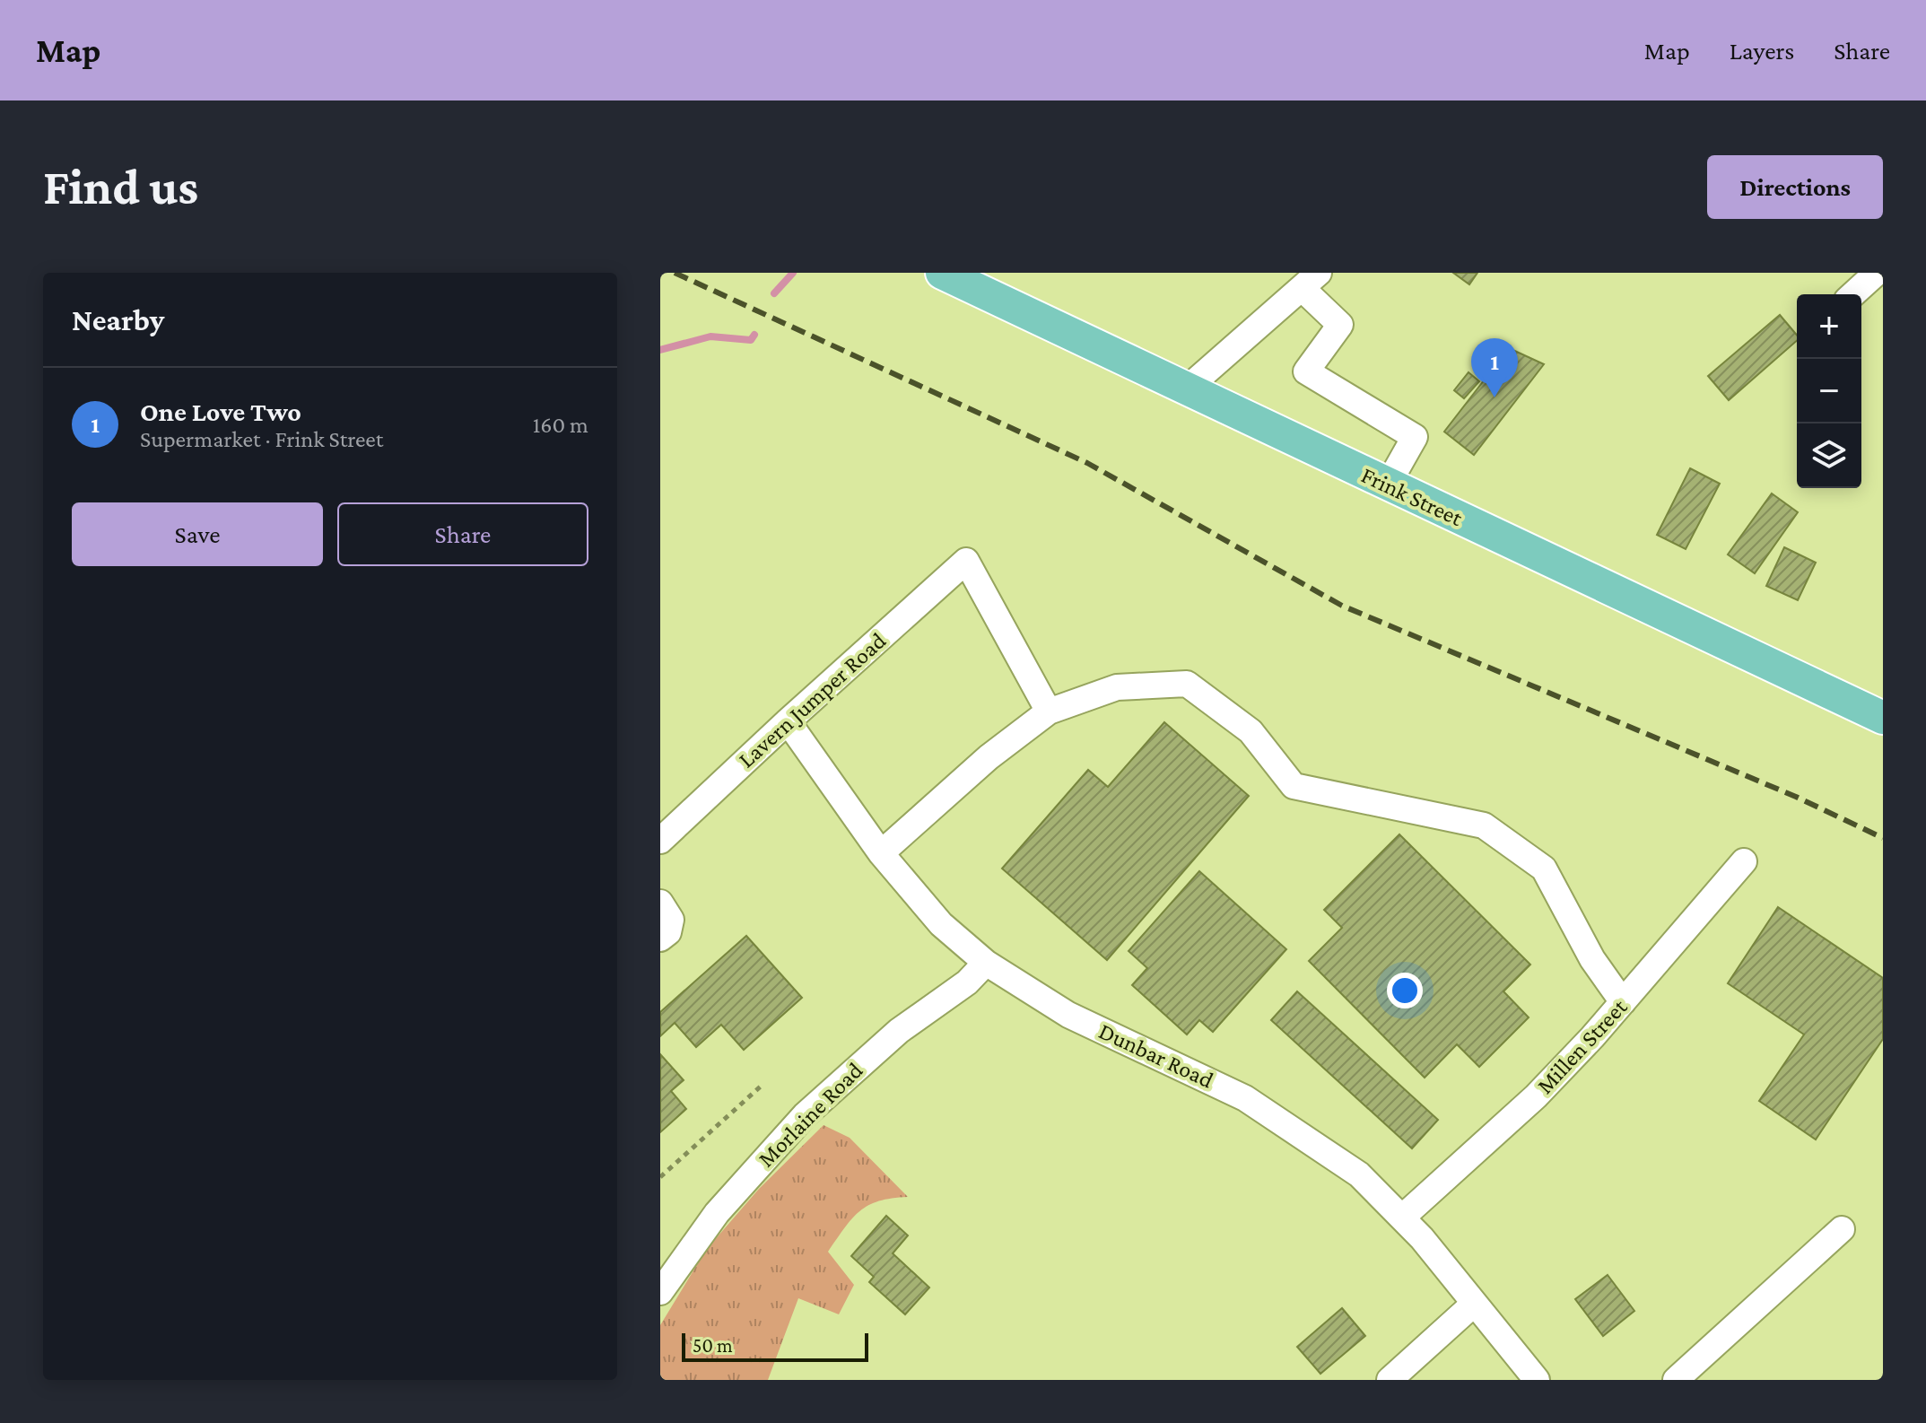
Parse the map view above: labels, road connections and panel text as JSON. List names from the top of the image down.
{
  "streets": {
    "main road": ["Frink Street"],
    "street": [
      "Lavern Jumper Road",
      "Millen Street",
      "Dunbar Road",
      "Morlaine Road"
    ]
  },
  "crossings": [
    ["Lavern Jumper Road", "Dunbar Road"],
    ["Millen Street", "Dunbar Road"],
    ["Dunbar Road", "Morlaine Road"]
  ],
  "scale_bar": "50 m",
  "page": {
    "header": "Map",
    "nav": ["Map", "Layers", "Share"],
    "buttons": [
      "Directions",
      ["Save", "Share"]
    ],
    "title": "Find us",
    "heading": "Nearby",
    "map_buttons": ["+", "−"],
    "pins": "1",
    "list": [
      {
        "mark": "1",
        "name": "One Love Two",
        "note": "Supermarket · Frink Street",
        "value": "160 m"
      }
    ],
    "scale": "50 m"
  }
}
